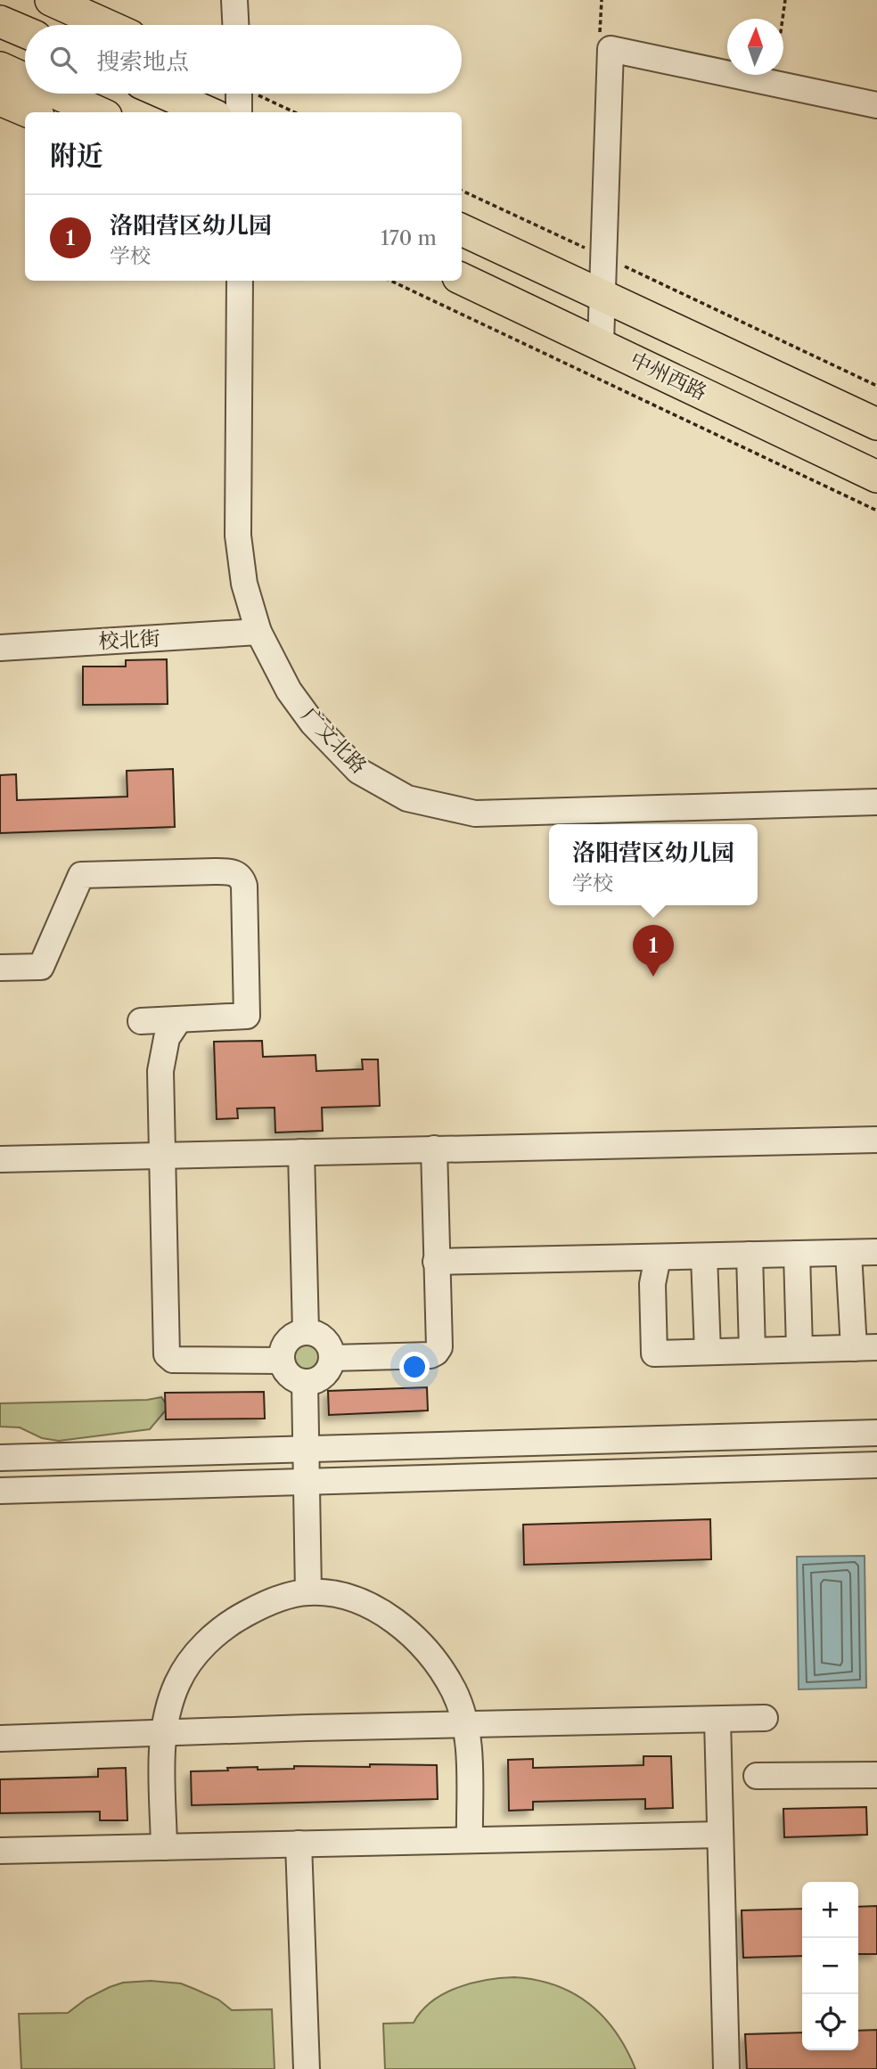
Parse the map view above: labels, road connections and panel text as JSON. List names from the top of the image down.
{
  "streets": {
    "main road": ["中州西路"],
    "street": ["校北街", "广文北路"]
  },
  "crossings": [
    ["校北街", "广文北路"]
  ],
  "north": "top",
  "page": {
    "search": "搜索地点",
    "heading": "附近",
    "list": [
      {
        "mark": "1",
        "name": "洛阳营区幼儿园",
        "note": "学校",
        "value": "170 m"
      }
    ],
    "popup": ["洛阳营区幼儿园", "学校"],
    "pins": "1",
    "map_buttons": ["+", "−"]
  }
}
